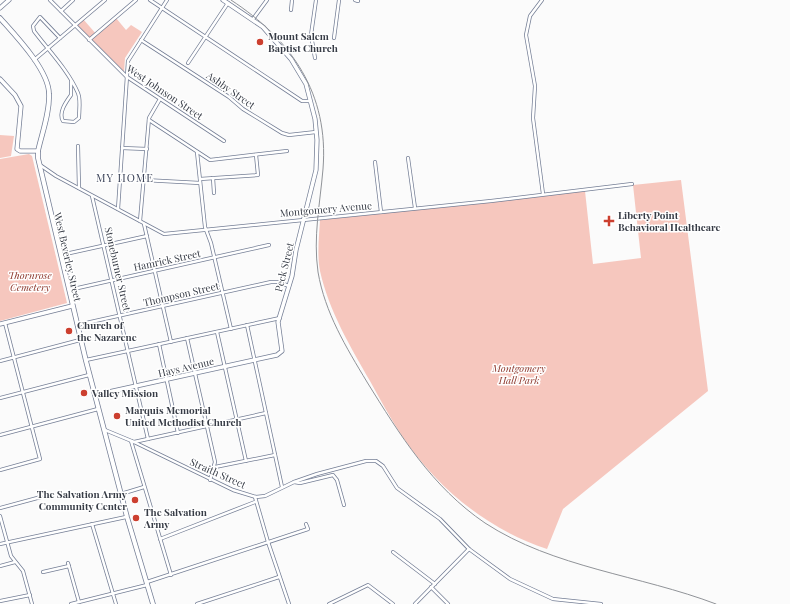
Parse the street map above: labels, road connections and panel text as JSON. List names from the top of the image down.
{
  "streets": {
    "main road": ["West Beverley Street"],
    "street": [
      "Ashby Street",
      "West Johnson Street",
      "Montgomery Avenue",
      "Hamrick Street",
      "Peck Street",
      "Stoneburner Street",
      "Thompson Street",
      "Hays Avenue",
      "Straith Street"
    ]
  },
  "crossings": [
    ["Ashby Street", "Peck Street"],
    ["Montgomery Avenue", "West Beverley Street"],
    ["Montgomery Avenue", "Peck Street"],
    ["Montgomery Avenue", "Stoneburner Street"],
    ["West Beverley Street", "Hamrick Street"],
    ["West Beverley Street", "Thompson Street"],
    ["West Beverley Street", "Hays Avenue"],
    ["West Beverley Street", "Straith Street"],
    ["Hamrick Street", "Stoneburner Street"],
    ["Peck Street", "Thompson Street"],
    ["Peck Street", "Hays Avenue"],
    ["Stoneburner Street", "Thompson Street"],
    ["Stoneburner Street", "Hays Avenue"]
  ],
  "districts": ["MY HOME"],
  "parks": ["Thornrose Cemetery", "Montgomery Hall Park"],
  "places": {
    "other": [
      "Mount Salem Baptist Church",
      "Church of the Nazarene",
      "Valley Mission",
      "Marquis Memorial United Methodist Church",
      "The Salvation Army Community Center",
      "The Salvation Army"
    ],
    "health": ["Liberty Point Behavioral Healthcare"]
  }
}
